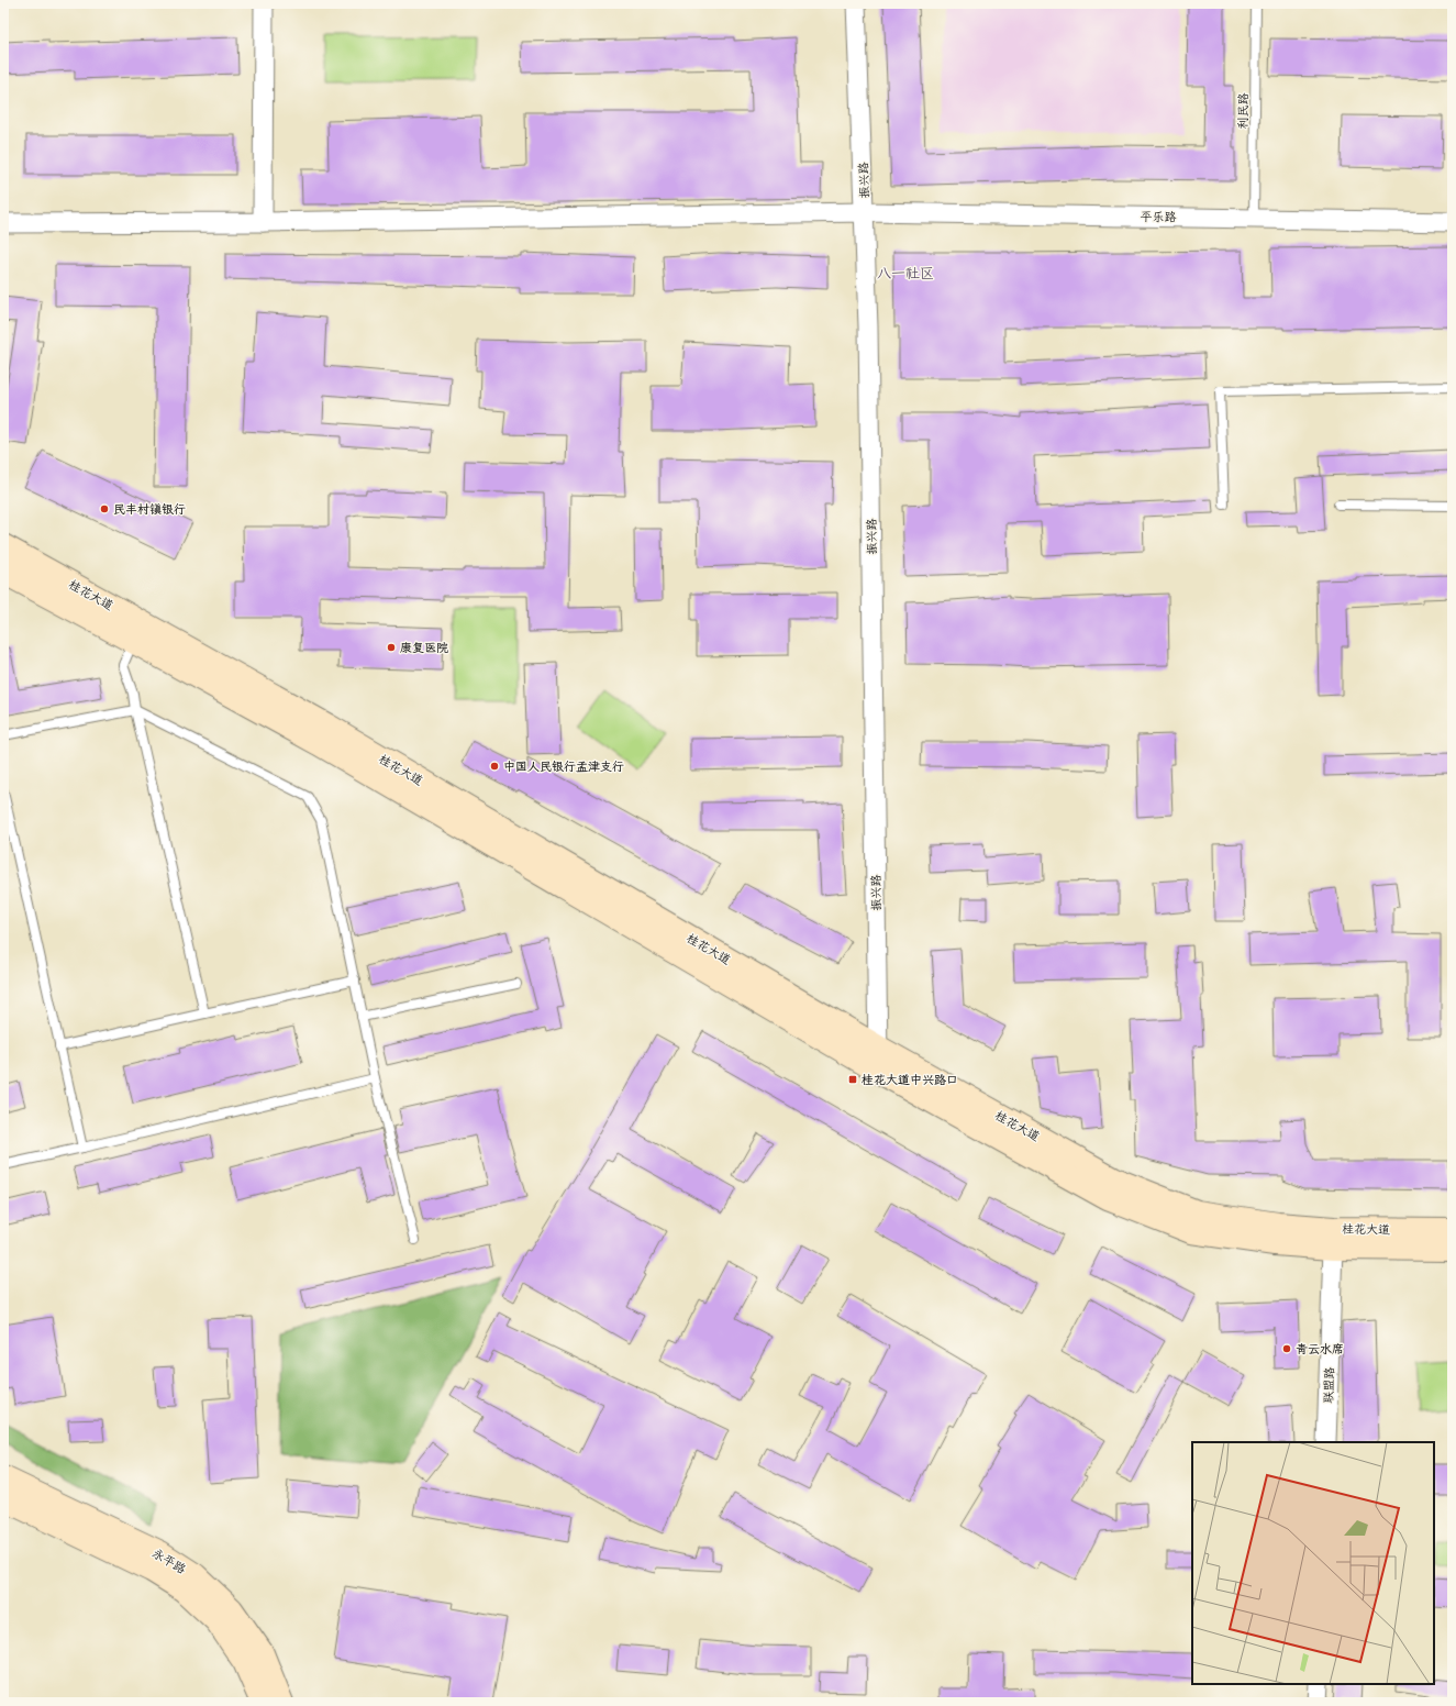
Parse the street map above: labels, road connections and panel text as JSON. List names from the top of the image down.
{
  "streets": {
    "main road": ["桂花大道", "永平路"],
    "street": ["振兴路", "平乐路", "联盟路"],
    "lane": ["利民路"]
  },
  "crossings": [
    ["利民路", "平乐路"],
    ["振兴路", "平乐路"],
    ["振兴路", "桂花大道"],
    ["桂花大道", "联盟路"]
  ],
  "districts": ["八一社区"],
  "places": {
    "other": [
      "民丰村镇银行",
      "康复医院",
      "中国人民银行孟津支行",
      "青云水席"
    ],
    "transit": ["桂花大道中兴路口"]
  }
}
